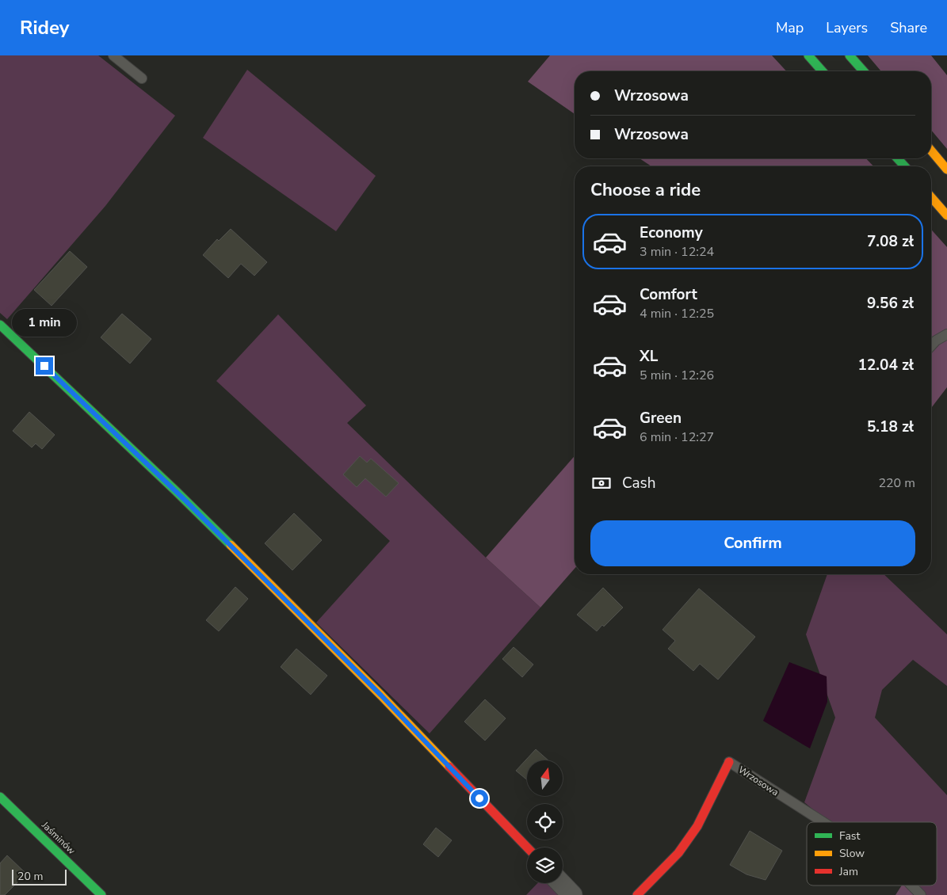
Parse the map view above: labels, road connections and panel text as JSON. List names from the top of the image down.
{
  "streets": {
    "street": ["Wrzosowa", "Jaśminów"]
  },
  "legend": ["Fast", "Slow", "Jam"],
  "scale_bar": "20 m",
  "north": "top",
  "page": {
    "header": "Ridey",
    "nav": ["Map", "Layers", "Share"],
    "banner": ["Wrzosowa", "Wrzosowa"],
    "heading": "Choose a ride",
    "list": [
      {
        "name": "Economy",
        "note": "3 min · 12:24",
        "value": "7.08 zł"
      },
      {
        "name": "Comfort",
        "note": "4 min · 12:25",
        "value": "9.56 zł"
      },
      {
        "name": "XL",
        "note": "5 min · 12:26",
        "value": "12.04 zł"
      },
      {
        "name": "Green",
        "note": "6 min · 12:27",
        "value": "5.18 zł"
      }
    ],
    "bubble": "1 min",
    "pay": ["Cash", "220 m"],
    "buttons": "Confirm",
    "scale": "20 m"
  }
}
